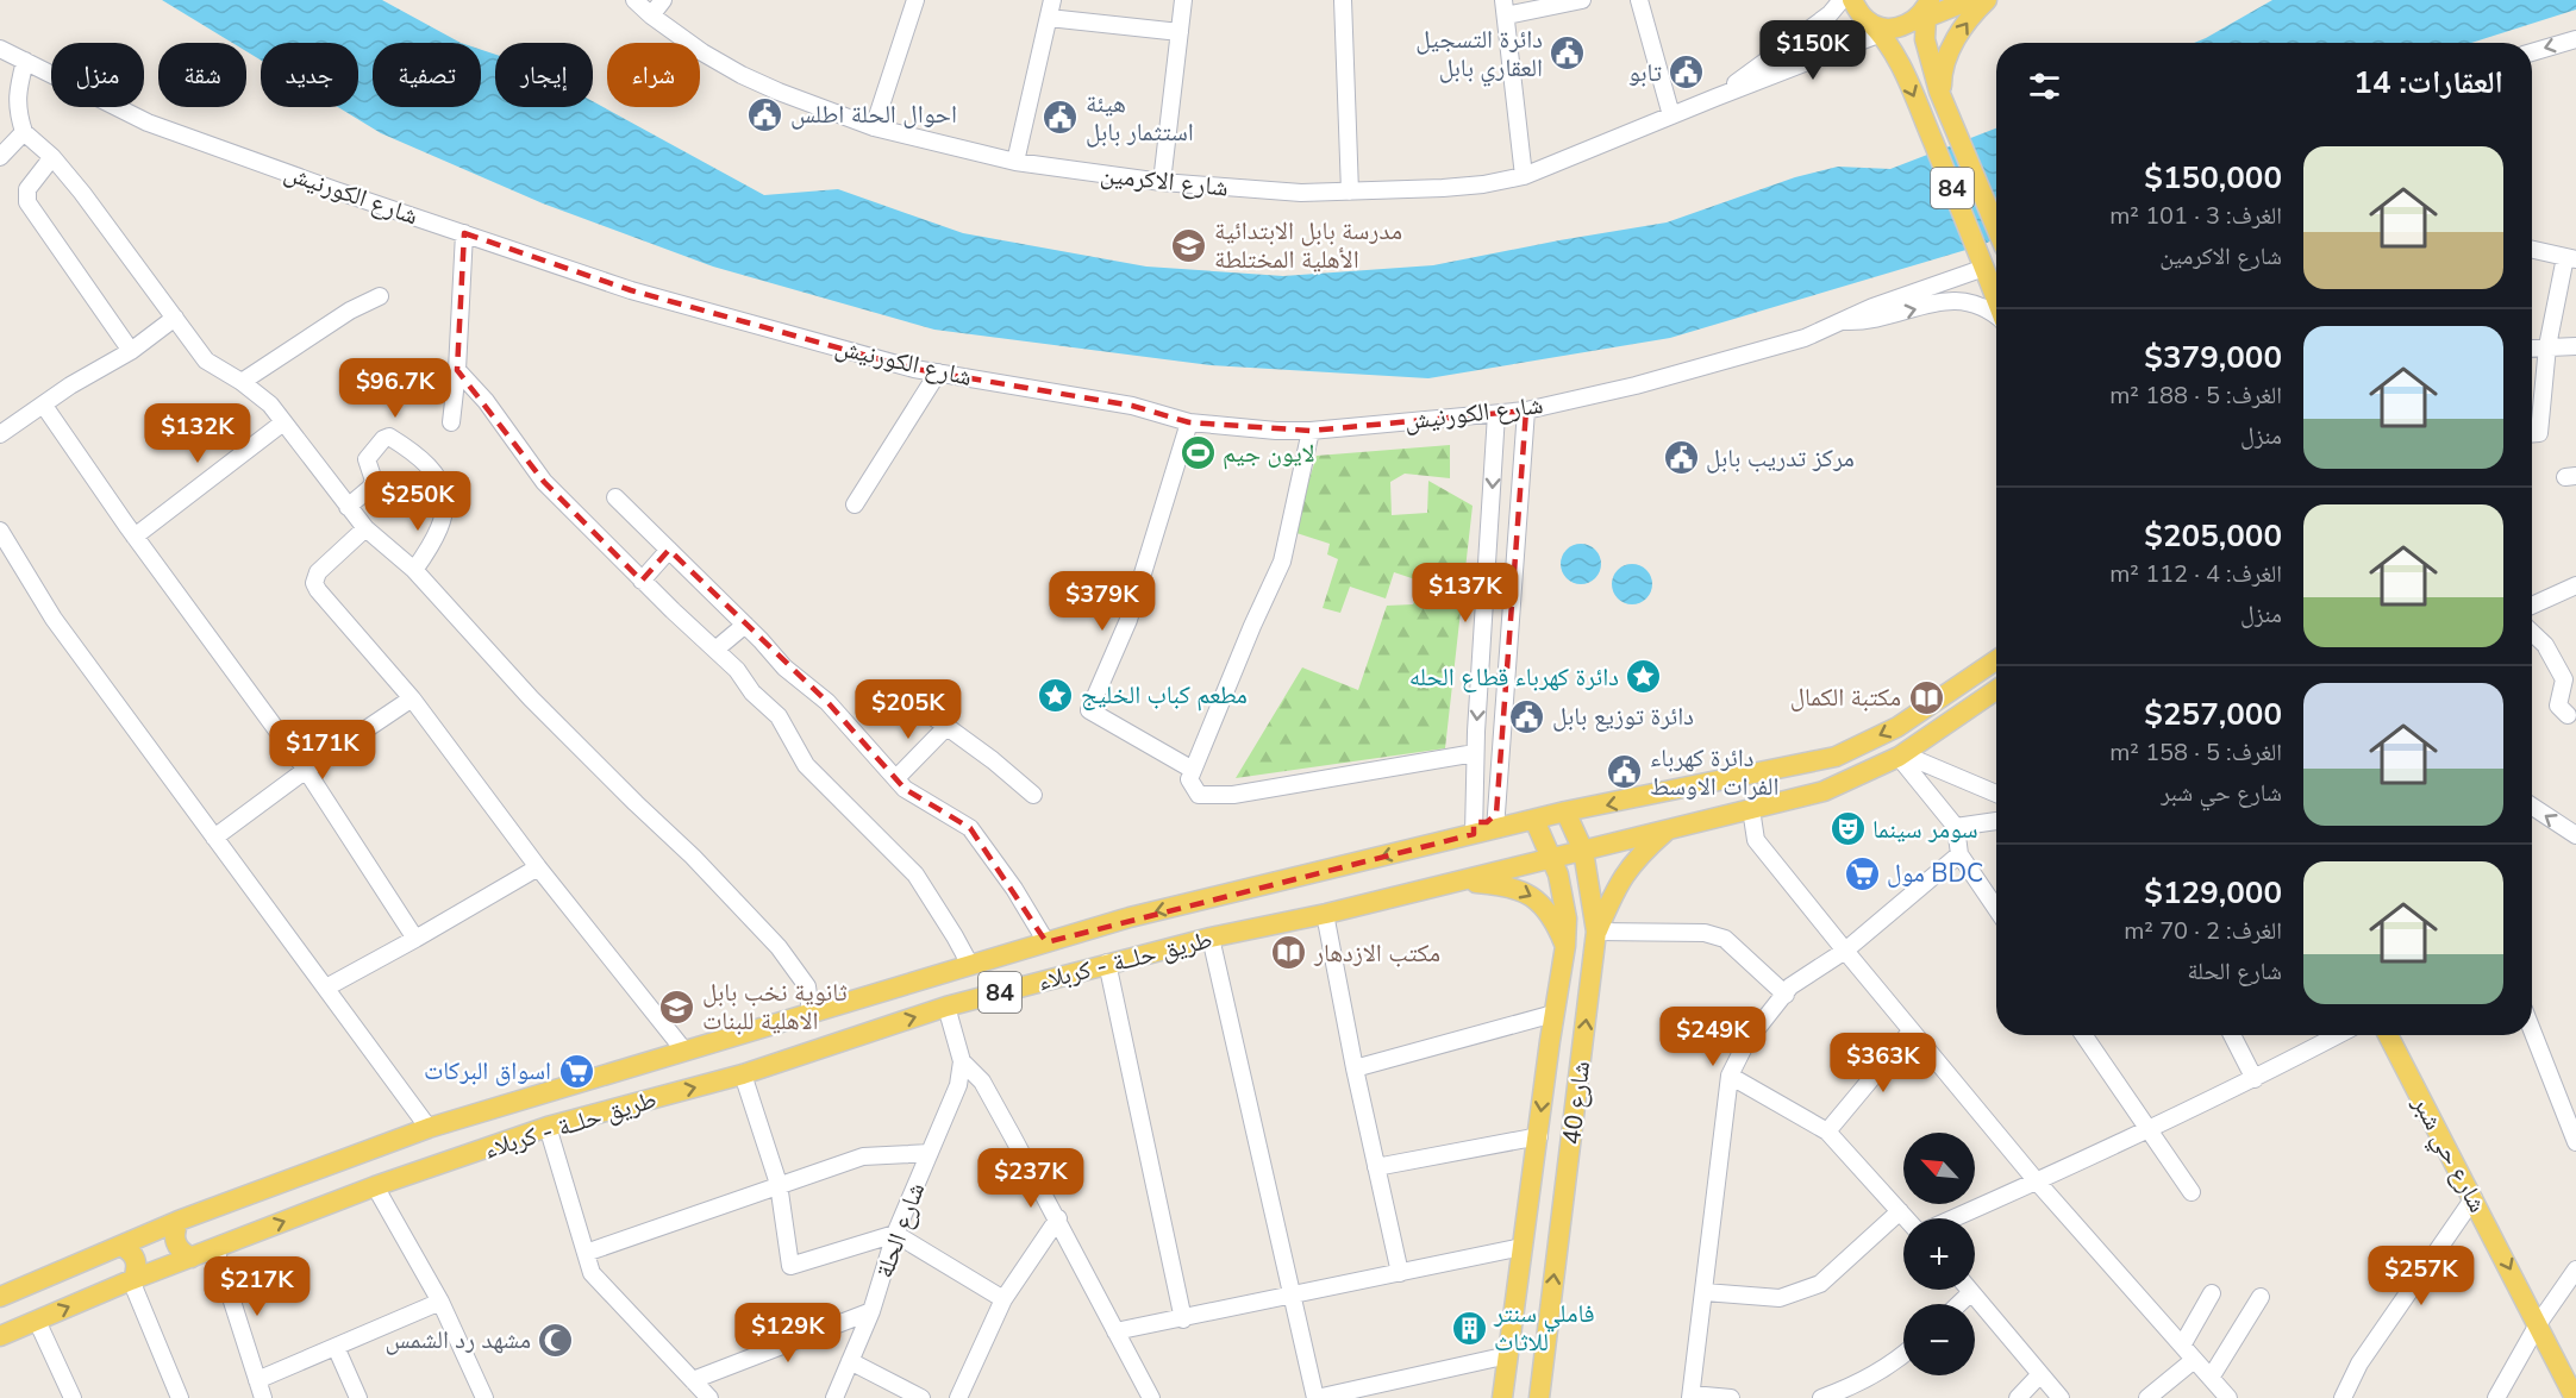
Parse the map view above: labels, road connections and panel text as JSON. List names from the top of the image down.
{
  "streets": {
    "main road": [
      "84",
      "طريق حلــة - كربلاء",
      "شارع 40",
      "شارع حي شبر"
    ],
    "street": ["شارع الاكرمين", "شارع الكورنيش", "شارع الحلة"]
  },
  "crossings": [
    ["شارع الاكرمين", "84"],
    ["84", "شارع الكورنيش"],
    ["طريق حلــة - كربلاء", "شارع 40"]
  ],
  "places": {
    "public building": [
      "دائرة التسجيل العقاري بابل",
      "تابو",
      "احوال الحلة اطلس",
      "هيئة استثمار بابل",
      "مركز تدريب بابل",
      "دائرة توزيع بابل",
      "دائرة كهرباء الفرات الاوسط"
    ],
    "school or university": ["مدرسة بابل الابتدائية الأهلية المختلطة", "ثانوية نخب بابل الاهلية للبنات"],
    "sports": ["لايون جيم"],
    "place": ["دائرة كهرباء قطاع الحله", "مطعم كباب الخليج"],
    "library": ["مكتبة الكمال", "مكتب الازدهار"],
    "theatre": ["سومر سينما"],
    "supermarket": ["مول BDC", "اسواق البركات"],
    "building": ["فاملي سنتر للاثاث"],
    "mosque": ["مشهد رد الشمس"]
  },
  "north": "top left",
  "page": {
    "price": [
      "$150K",
      "$96.7K",
      "$132K",
      "$250K",
      "$137K",
      "$379K",
      "$205K",
      "$171K",
      "$249K",
      "$363K",
      "$237K",
      "$257K",
      "$217K",
      "$129K"
    ],
    "chip": [
      "شراء",
      "إيجار",
      "تصفية",
      "جديد",
      "شقة",
      "منزل"
    ],
    "heading": "العقارات: 14",
    "list": [
      {
        "name": "$150,000",
        "note": "الغرف: 3 · 101 m² · شارع الاكرمين"
      },
      {
        "name": "$379,000",
        "note": "الغرف: 5 · 188 m² · منزل"
      },
      {
        "name": "$205,000",
        "note": "الغرف: 4 · 112 m² · منزل"
      },
      {
        "name": "$257,000",
        "note": "الغرف: 5 · 158 m² · شارع حي شبر"
      },
      {
        "name": "$129,000",
        "note": "الغرف: 2 · 70 m² · شارع الحلة"
      }
    ],
    "map_buttons": ["+", "−"]
  }
}
